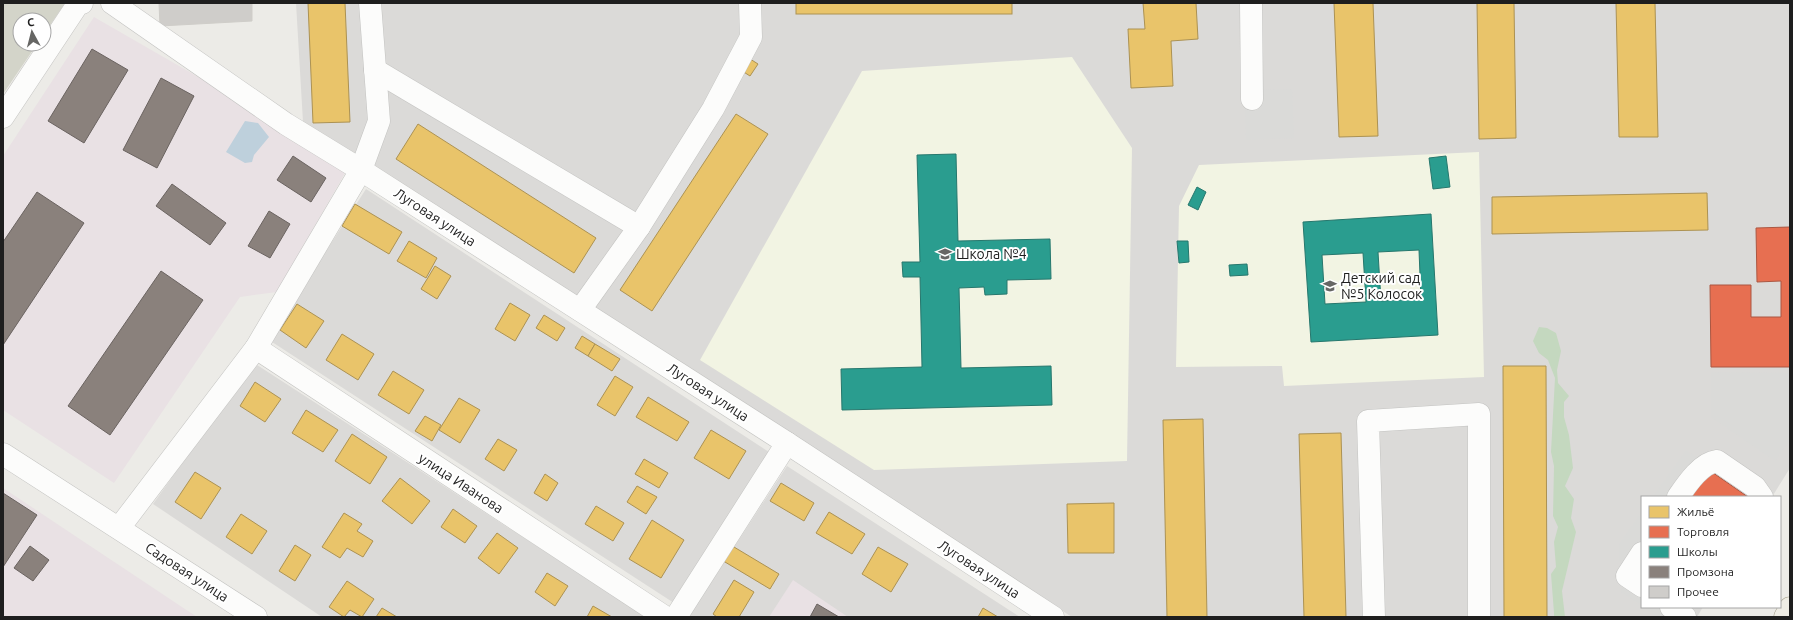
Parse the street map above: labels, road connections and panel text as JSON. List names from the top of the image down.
{
  "streets": {
    "street": ["Луговая улица", "улица Иванова", "Садовая улица"]
  },
  "places": {
    "school or university": ["Школа №4", "Детский сад №5 Колосок"]
  },
  "legend": [
    "Жильё",
    "Торговля",
    "Школы",
    "Промзона",
    "Прочее"
  ],
  "north": "top"
}
